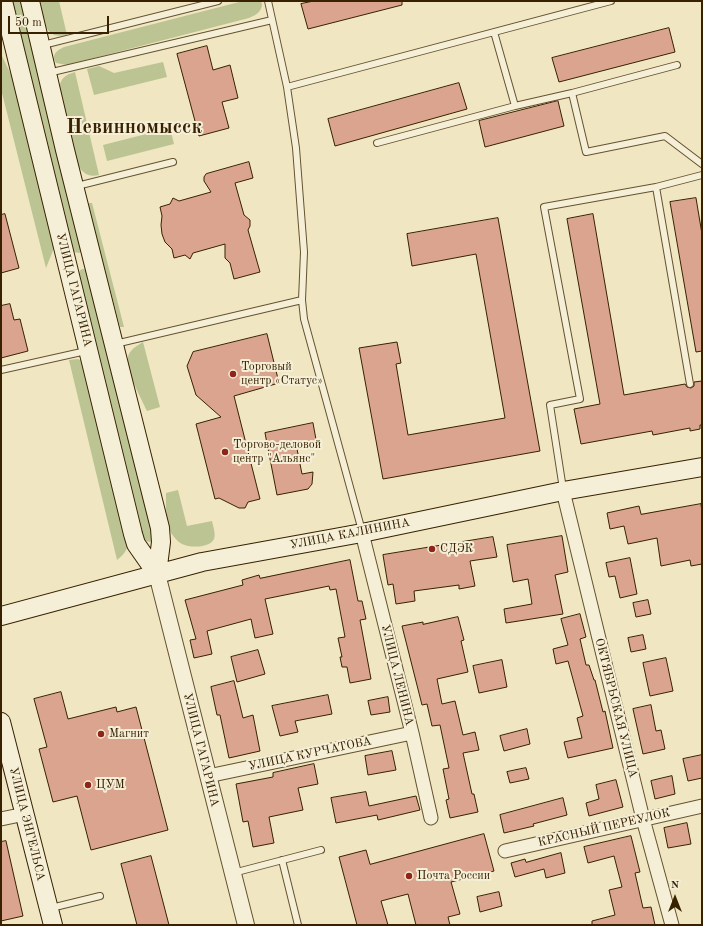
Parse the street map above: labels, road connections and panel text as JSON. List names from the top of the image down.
{
  "streets": {
    "main road": ["УЛИЦА ГАГАРИНА", "УЛИЦА КАЛИНИНА", "УЛИЦА ЭНГЕЛЬСА"],
    "street": [
      "УЛИЦА ЛЕНИНА",
      "ОКТЯБРЬСКАЯ УЛИЦА",
      "УЛИЦА КУРЧАТОВА",
      "КРАСНЫЙ ПЕРЕУЛОК"
    ]
  },
  "crossings": [
    ["УЛИЦА ГАГАРИНА", "УЛИЦА КАЛИНИНА"],
    ["УЛИЦА ГАГАРИНА", "УЛИЦА КУРЧАТОВА"],
    ["УЛИЦА КАЛИНИНА", "УЛИЦА ЛЕНИНА"],
    ["УЛИЦА КАЛИНИНА", "ОКТЯБРЬСКАЯ УЛИЦА"],
    ["УЛИЦА ЛЕНИНА", "УЛИЦА КУРЧАТОВА"],
    ["ОКТЯБРЬСКАЯ УЛИЦА", "КРАСНЫЙ ПЕРЕУЛОК"]
  ],
  "districts": ["Невинномысск"],
  "places": [
    "Торговый центр «Статус»",
    "Торгово-деловой центр \"Альянс\"",
    "СДЭК",
    "Магнит",
    "ЦУМ",
    "Почта России"
  ],
  "scale_bar": "50 m",
  "north": "top"
}
